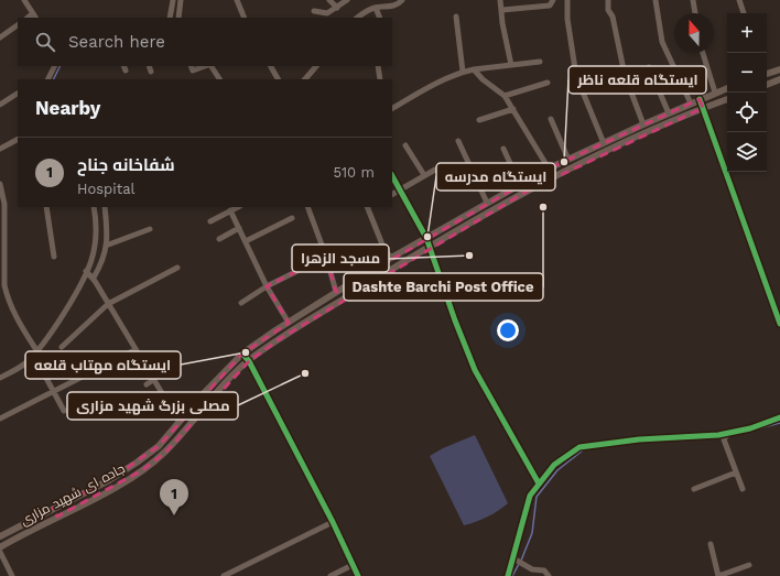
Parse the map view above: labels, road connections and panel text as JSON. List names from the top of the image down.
{
  "streets": {
    "main road": ["جاده ای شهید مزاری"]
  },
  "places": [
    "ایستگاه قلعه ناظر",
    "Dashte Barchi Post Office",
    "ایستگاه مدرسه",
    "مسجد الزهرا",
    "ایستگاه مهتاب قلعه",
    "مصلی بزرگ شهید مزاری"
  ],
  "north": "top",
  "page": {
    "map_buttons": ["+", "−"],
    "search": "Search here",
    "heading": "Nearby",
    "list": [
      {
        "mark": "1",
        "name": "شفاخانه جناح",
        "note": "Hospital",
        "value": "510 m"
      }
    ],
    "pins": "1"
  }
}
